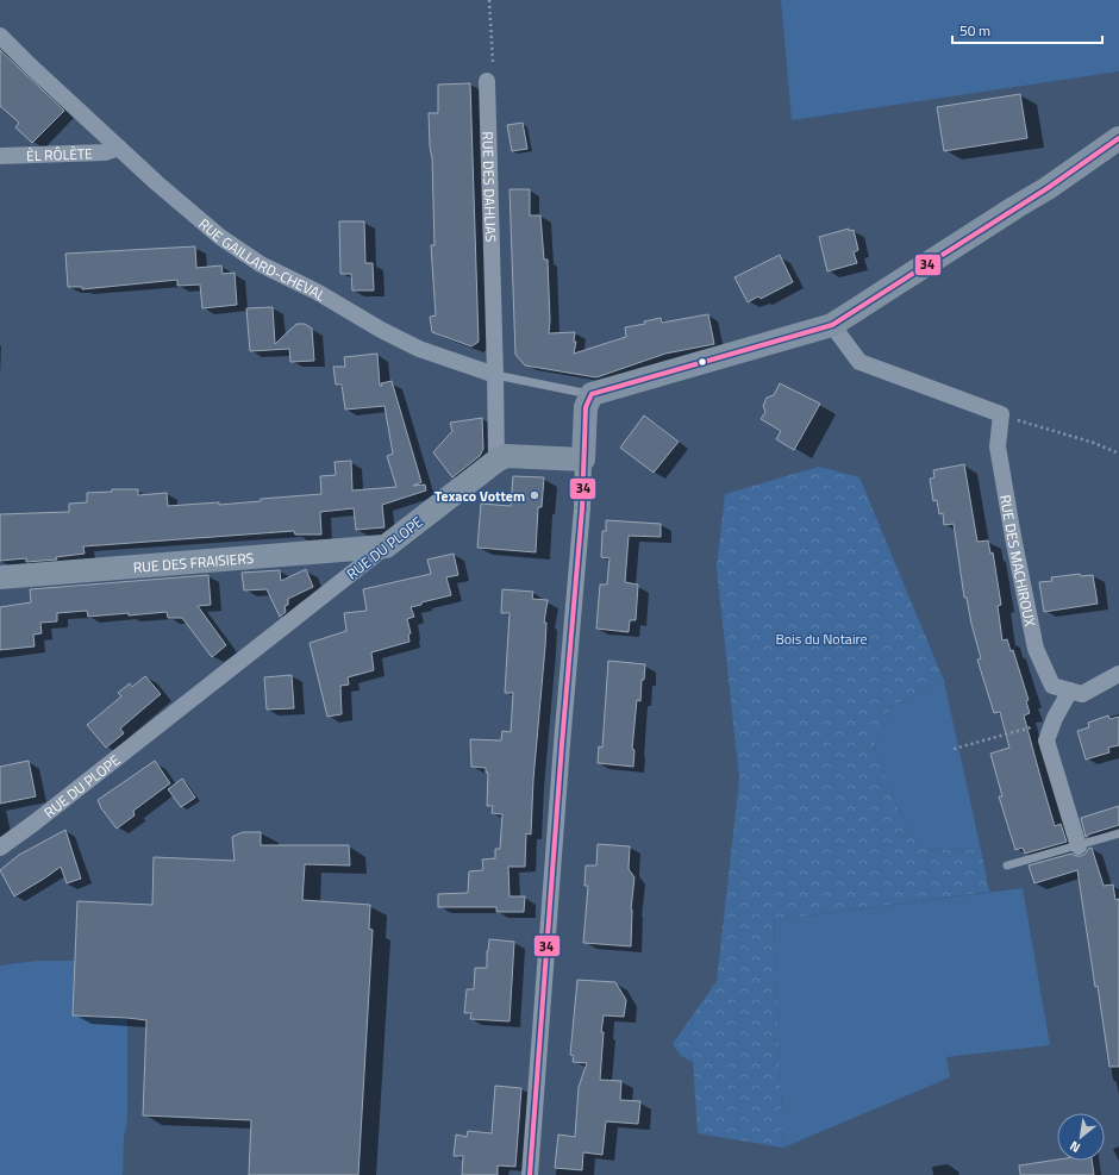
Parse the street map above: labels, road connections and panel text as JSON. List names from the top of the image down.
{
  "streets": {
    "street": [
      "ÈL RÔLÈTE",
      "RUE DES DAHLIAS",
      "RUE GAILLARD-CHEVAL",
      "RUE DU PLOPE",
      "RUE DES MACHIROUX",
      "RUE DES FRAISIERS"
    ]
  },
  "crossings": [
    ["ÈL RÔLÈTE", "RUE GAILLARD-CHEVAL"],
    ["RUE DES DAHLIAS", "RUE GAILLARD-CHEVAL"],
    ["RUE DU PLOPE", "RUE DES FRAISIERS"]
  ],
  "parks": ["Bois du Notaire"],
  "places": ["Texaco Vottem"],
  "lines": ["transit line 34"],
  "scale_bar": "50 m",
  "north": "bottom left"
}
